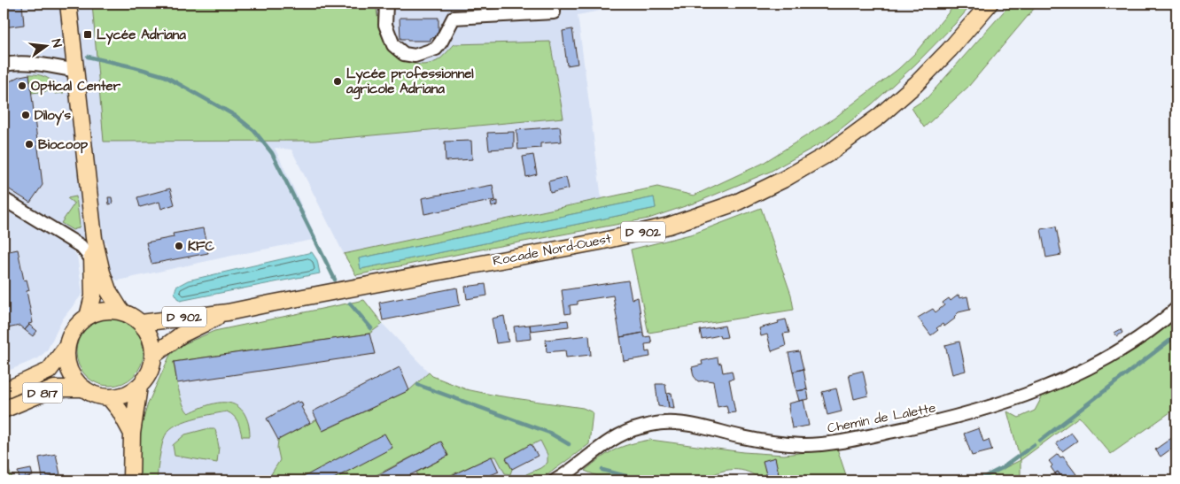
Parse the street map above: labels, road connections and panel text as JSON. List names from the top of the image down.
{
  "streets": {
    "main road": ["D 902", "Rocade Nord-Ouest", "D 817"],
    "street": ["Chemin de Lalette"]
  },
  "crossings": [
    ["Rocade Nord-Ouest", "D 817"]
  ],
  "places": {
    "transit": ["Lycée Adriana"],
    "other": [
      "Lycée professionnel agricole Adriana",
      "Optical Center",
      "Diloy's",
      "Biocoop",
      "KFC"
    ]
  },
  "north": "right"
}
